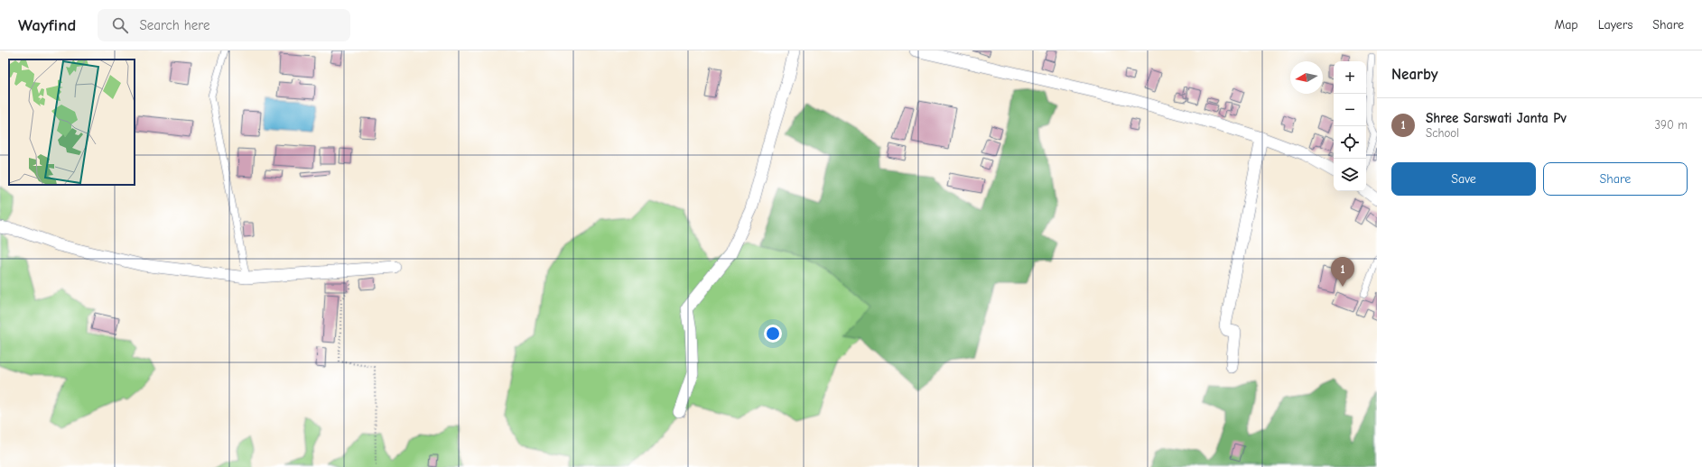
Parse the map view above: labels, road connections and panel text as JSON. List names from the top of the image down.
{
  "north": "left",
  "page": {
    "header": "Wayfind",
    "search": "Search here",
    "nav": ["Map", "Layers", "Share"],
    "heading": "Nearby",
    "map_buttons": ["+", "−"],
    "list": [
      {
        "mark": "1",
        "name": "Shree Sarswati Janta Pv",
        "note": "School",
        "value": "390 m"
      }
    ],
    "buttons": ["Save", "Share"],
    "pins": "1"
  }
}
